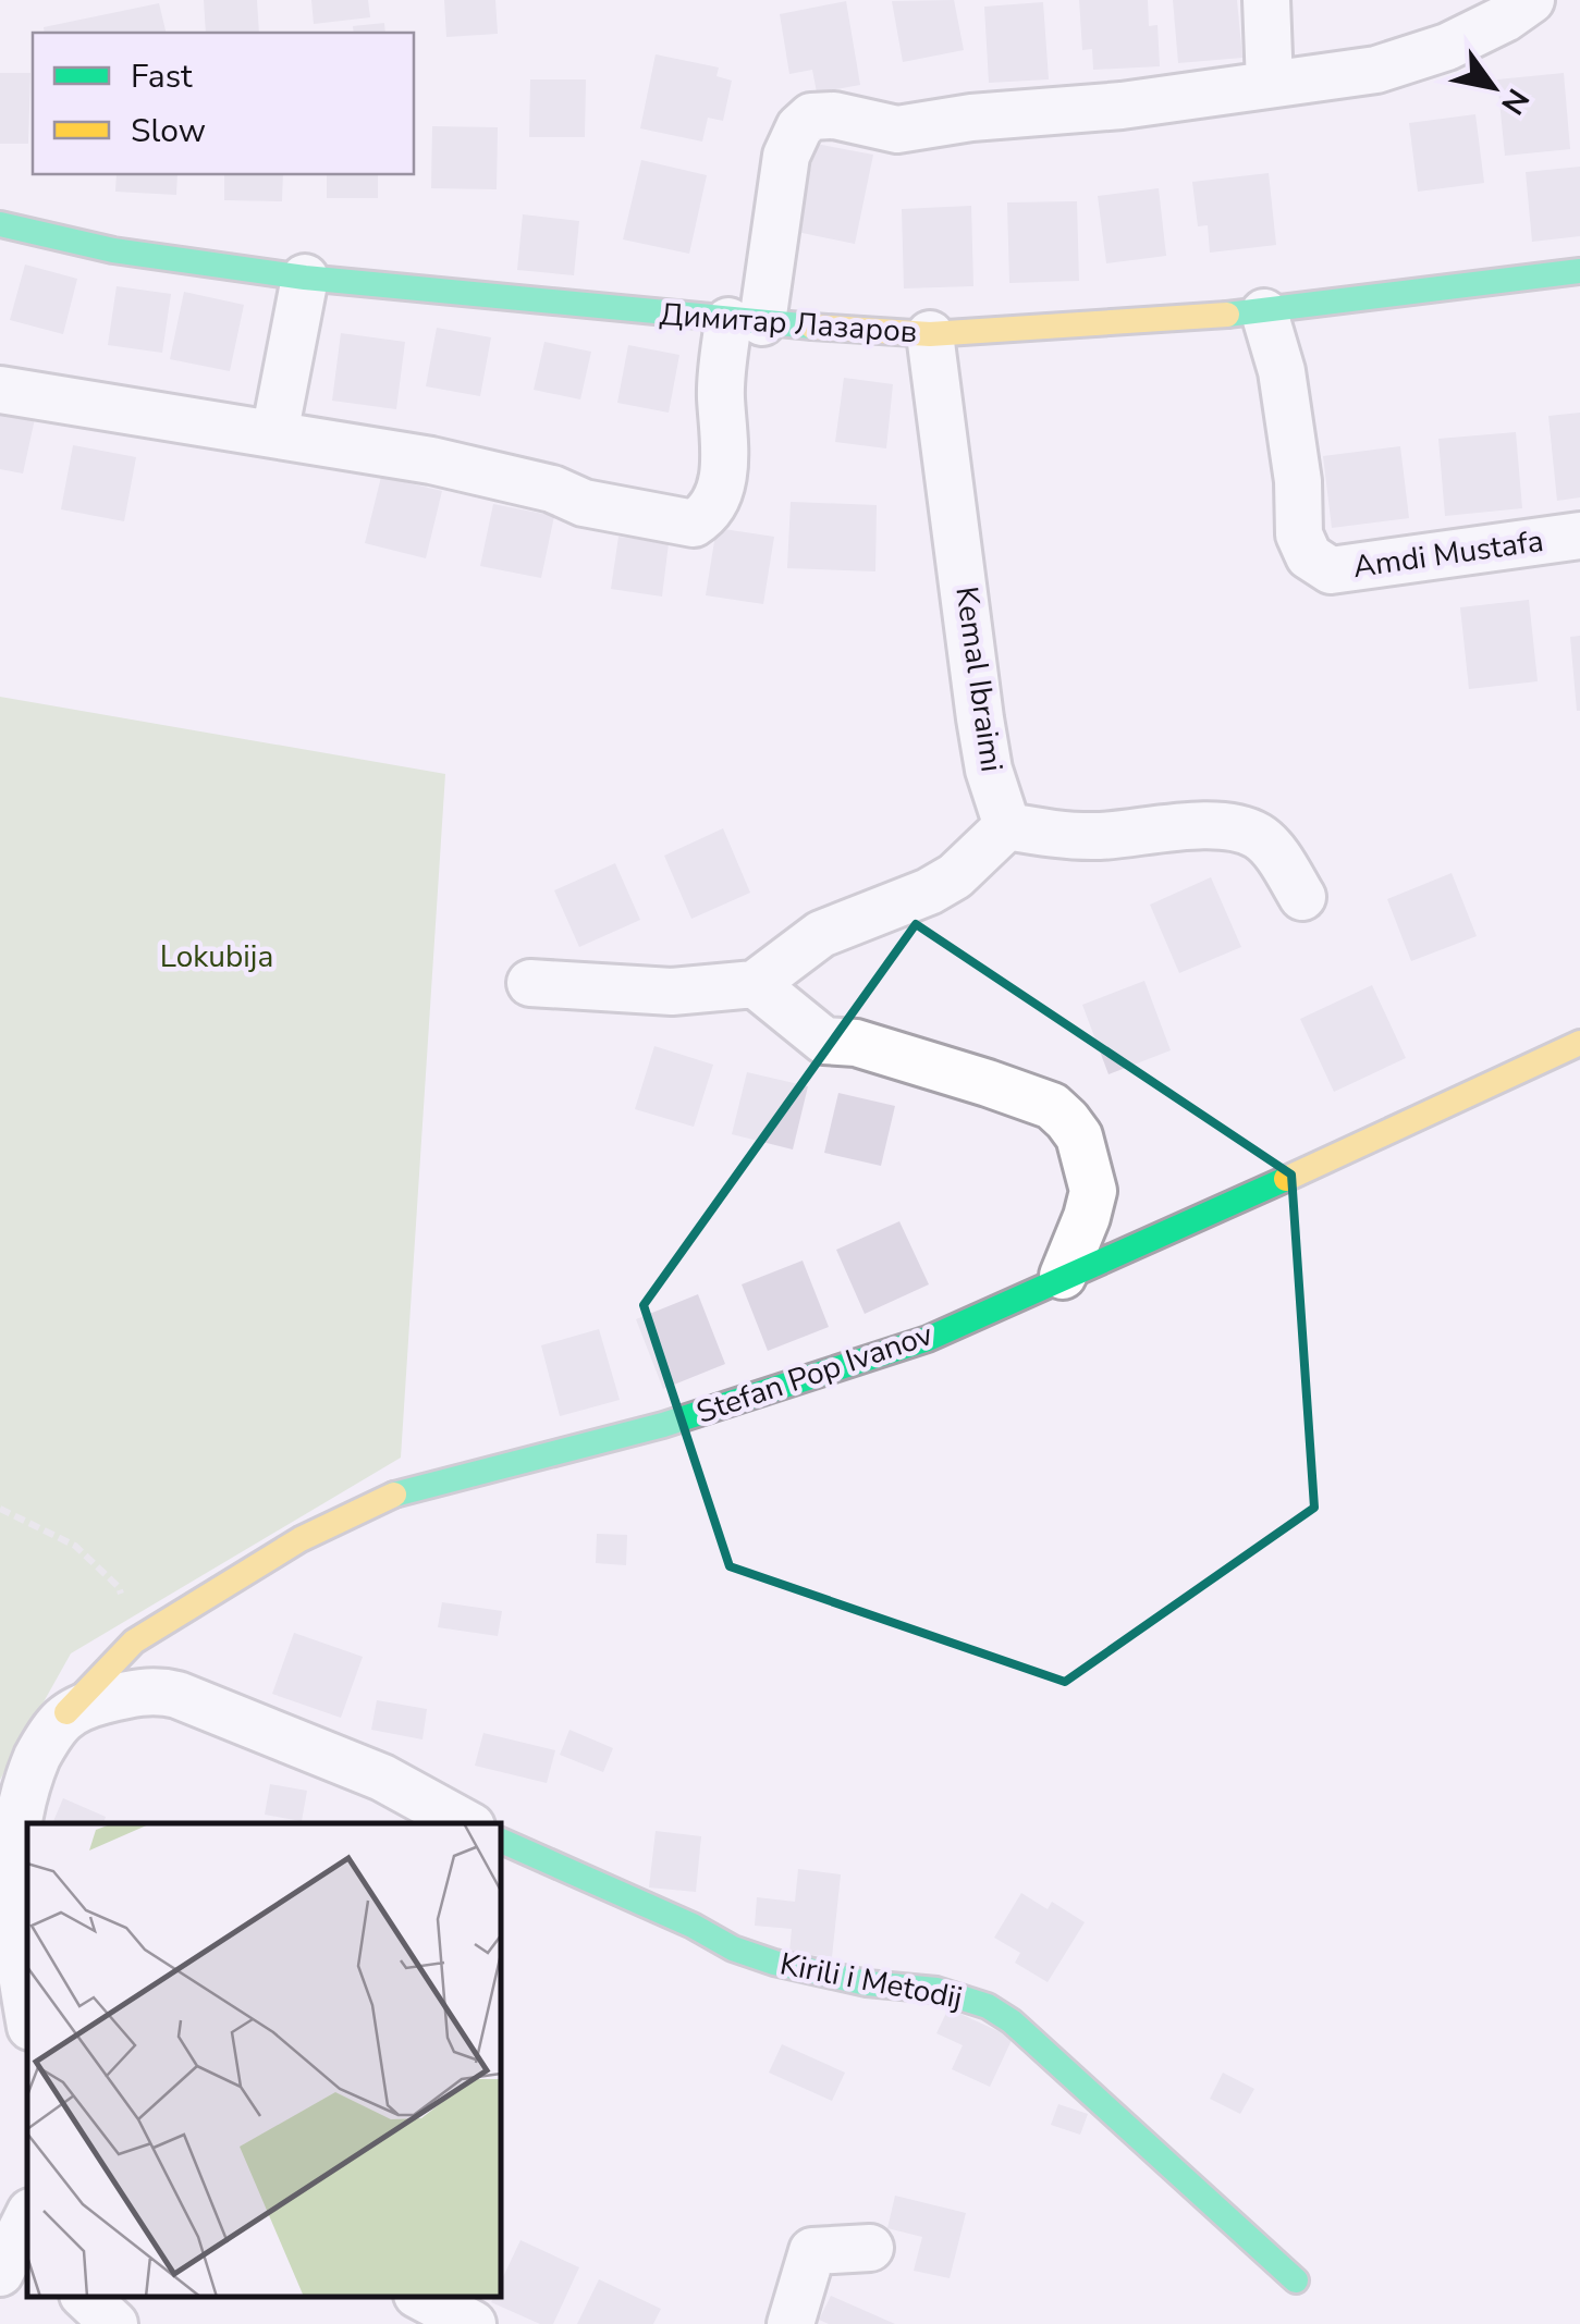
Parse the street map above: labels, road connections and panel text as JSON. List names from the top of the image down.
{
  "streets": {
    "street": [
      "Димитар Лазаров",
      "Amdi Mustafa",
      "Kemal Ibraimi",
      "Stefan Pop Ivanov",
      "Kirili i Metodij"
    ]
  },
  "crossings": [
    ["Димитар Лазаров", "Amdi Mustafa"],
    ["Димитар Лазаров", "Kemal Ibraimi"]
  ],
  "parks": ["Lokubija"],
  "legend": ["Fast", "Slow"],
  "north": "bottom right"
}
